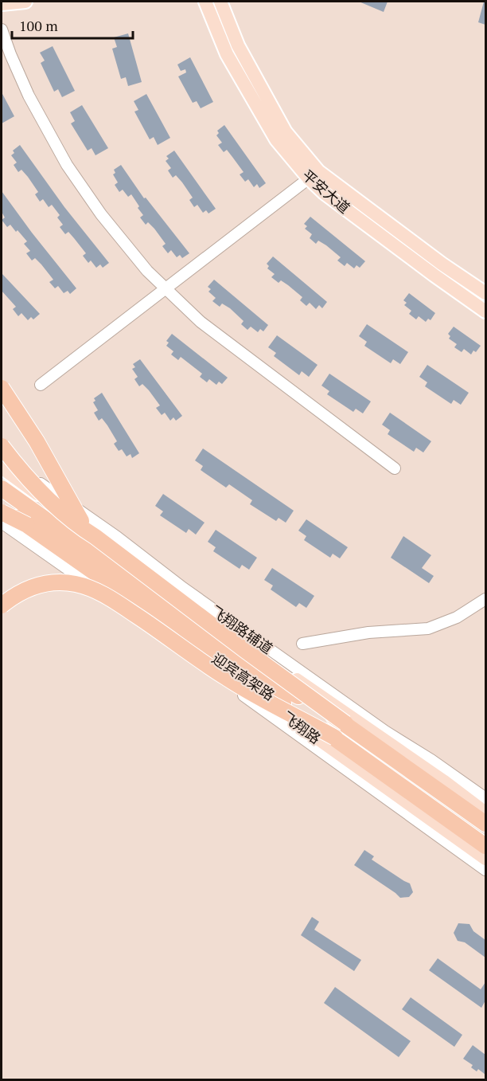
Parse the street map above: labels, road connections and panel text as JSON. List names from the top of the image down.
{
  "streets": {
    "highway": ["迎宾高架路"],
    "main road": ["平安大道", "飞翔路"],
    "street": ["飞翔路辅道"]
  },
  "scale_bar": "100 m"
}
